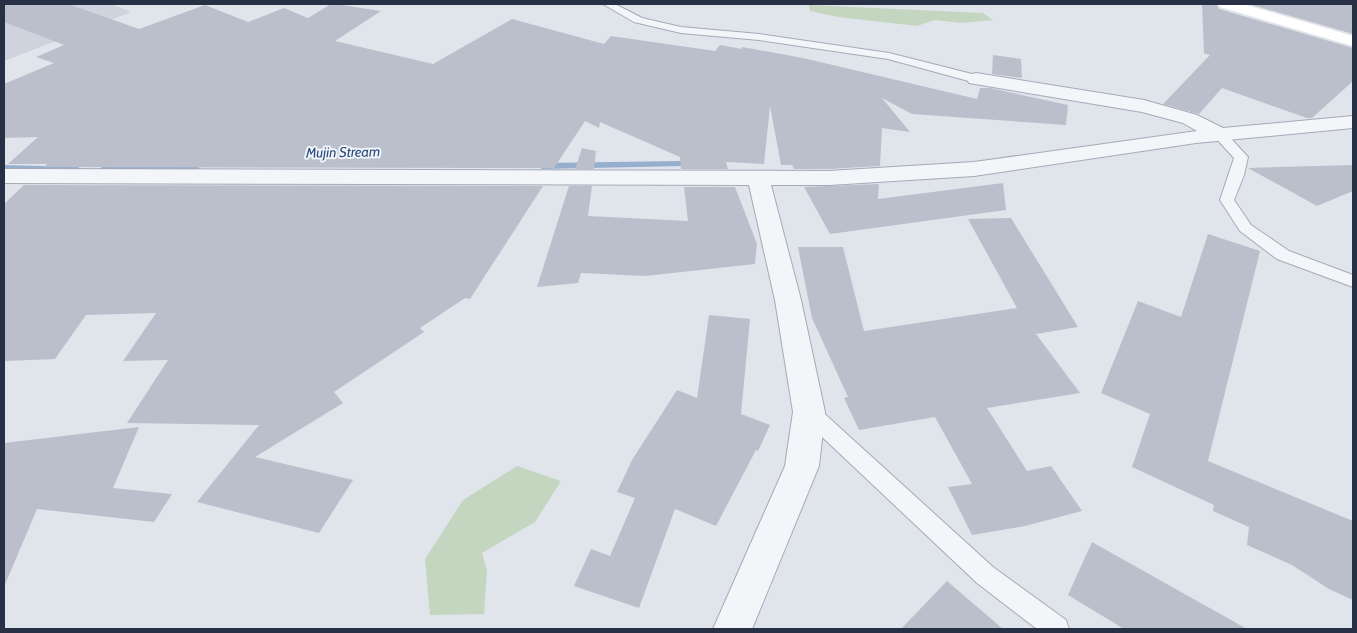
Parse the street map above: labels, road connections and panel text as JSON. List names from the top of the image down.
{
  "water": ["Mujin Stream"]
}
